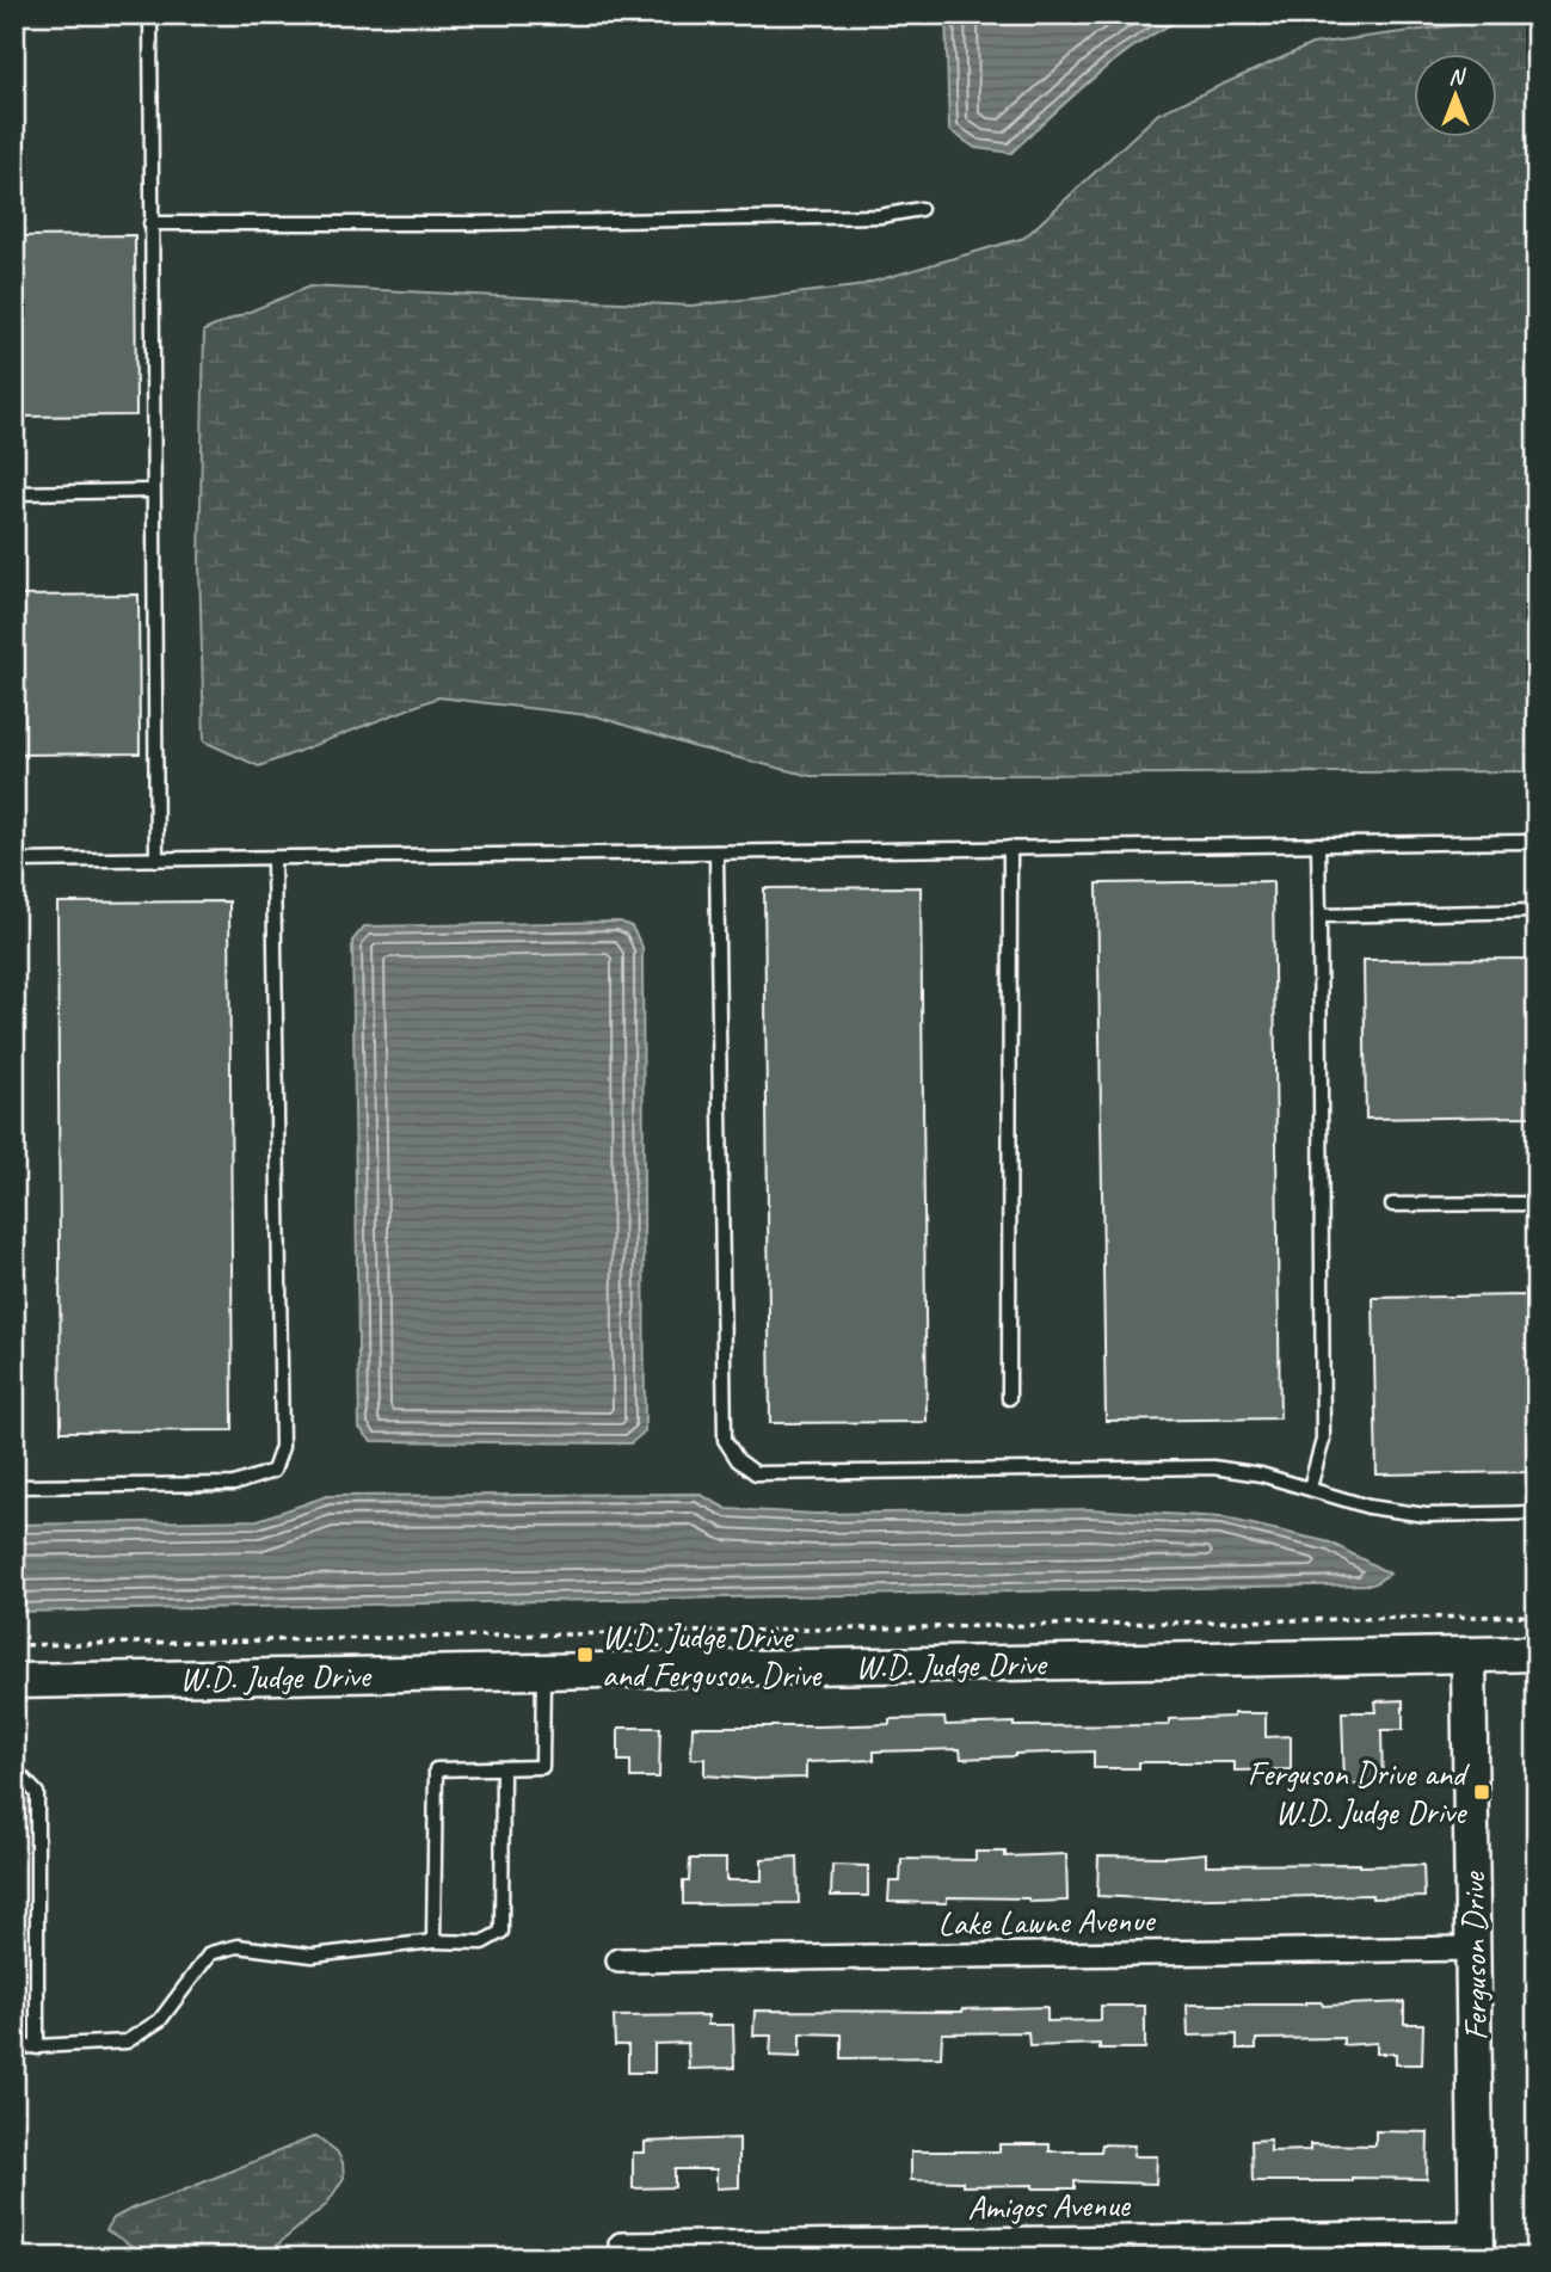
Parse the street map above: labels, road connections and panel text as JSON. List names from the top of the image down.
{
  "streets": {
    "street": [
      "W.D. Judge Drive",
      "Lake Lawne Avenue",
      "Ferguson Drive",
      "Amigos Avenue"
    ]
  },
  "crossings": [
    ["W.D. Judge Drive", "Ferguson Drive"],
    ["Lake Lawne Avenue", "Ferguson Drive"],
    ["Ferguson Drive", "Amigos Avenue"]
  ],
  "places": {
    "transit": ["W.D. Judge Drive and Ferguson Drive", "Ferguson Drive and W.D. Judge Drive"]
  },
  "north": "top"
}
